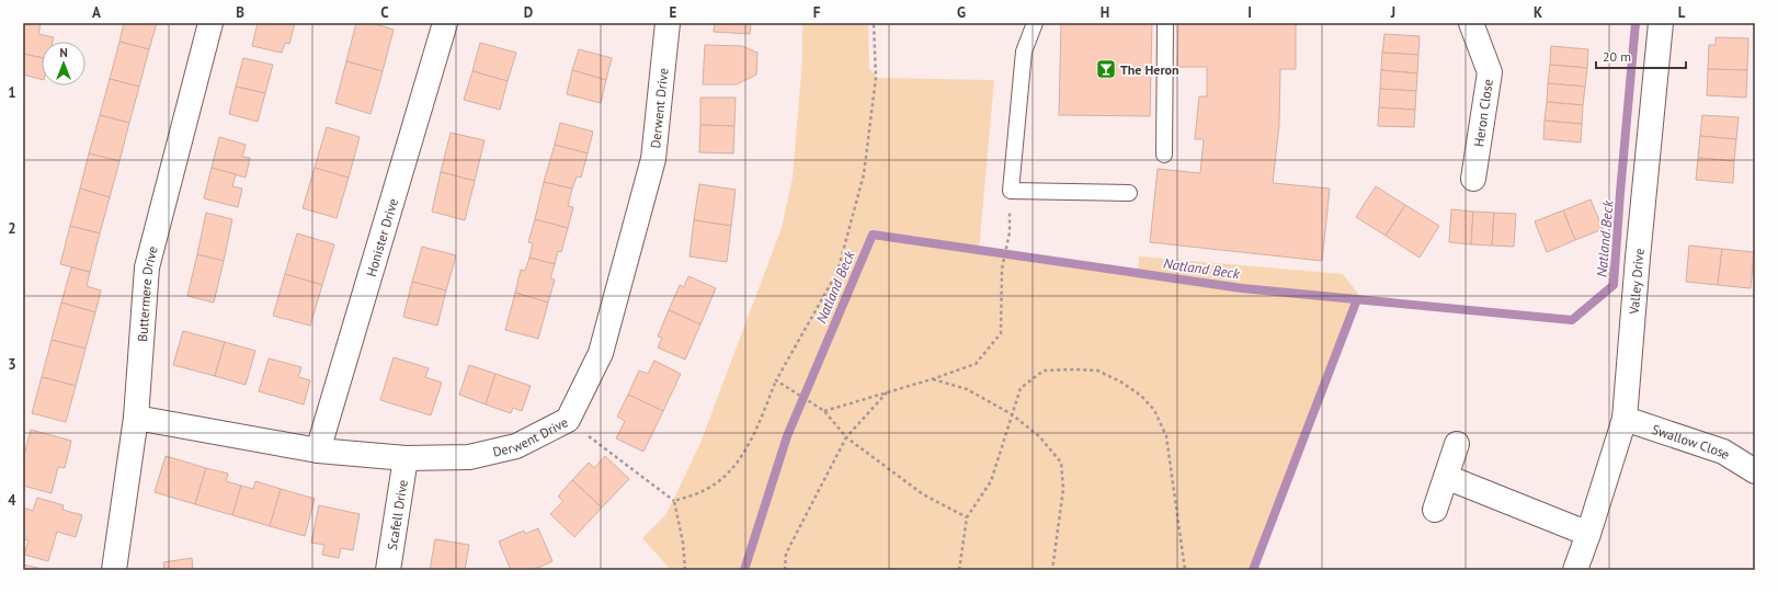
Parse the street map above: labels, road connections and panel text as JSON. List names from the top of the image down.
{
  "streets": {
    "street": [
      "Derwent Drive",
      "Heron Close",
      "Honister Drive",
      "Valley Drive",
      "Buttermere Drive",
      "Swallow Close",
      "Scafell Drive"
    ]
  },
  "crossings": [
    ["Derwent Drive", "Honister Drive"],
    ["Derwent Drive", "Buttermere Drive"],
    ["Derwent Drive", "Scafell Drive"],
    ["Valley Drive", "Swallow Close"]
  ],
  "water": ["Natland Beck"],
  "places": {
    "bar": ["The Heron"]
  },
  "scale_bar": "20 m",
  "north": "top",
  "grid": {
    "columns": [
      "A",
      "B",
      "C",
      "D",
      "E",
      "F",
      "G",
      "H",
      "I",
      "J",
      "K",
      "L"
    ],
    "rows": [
      "1",
      "2",
      "3",
      "4"
    ]
  }
}
